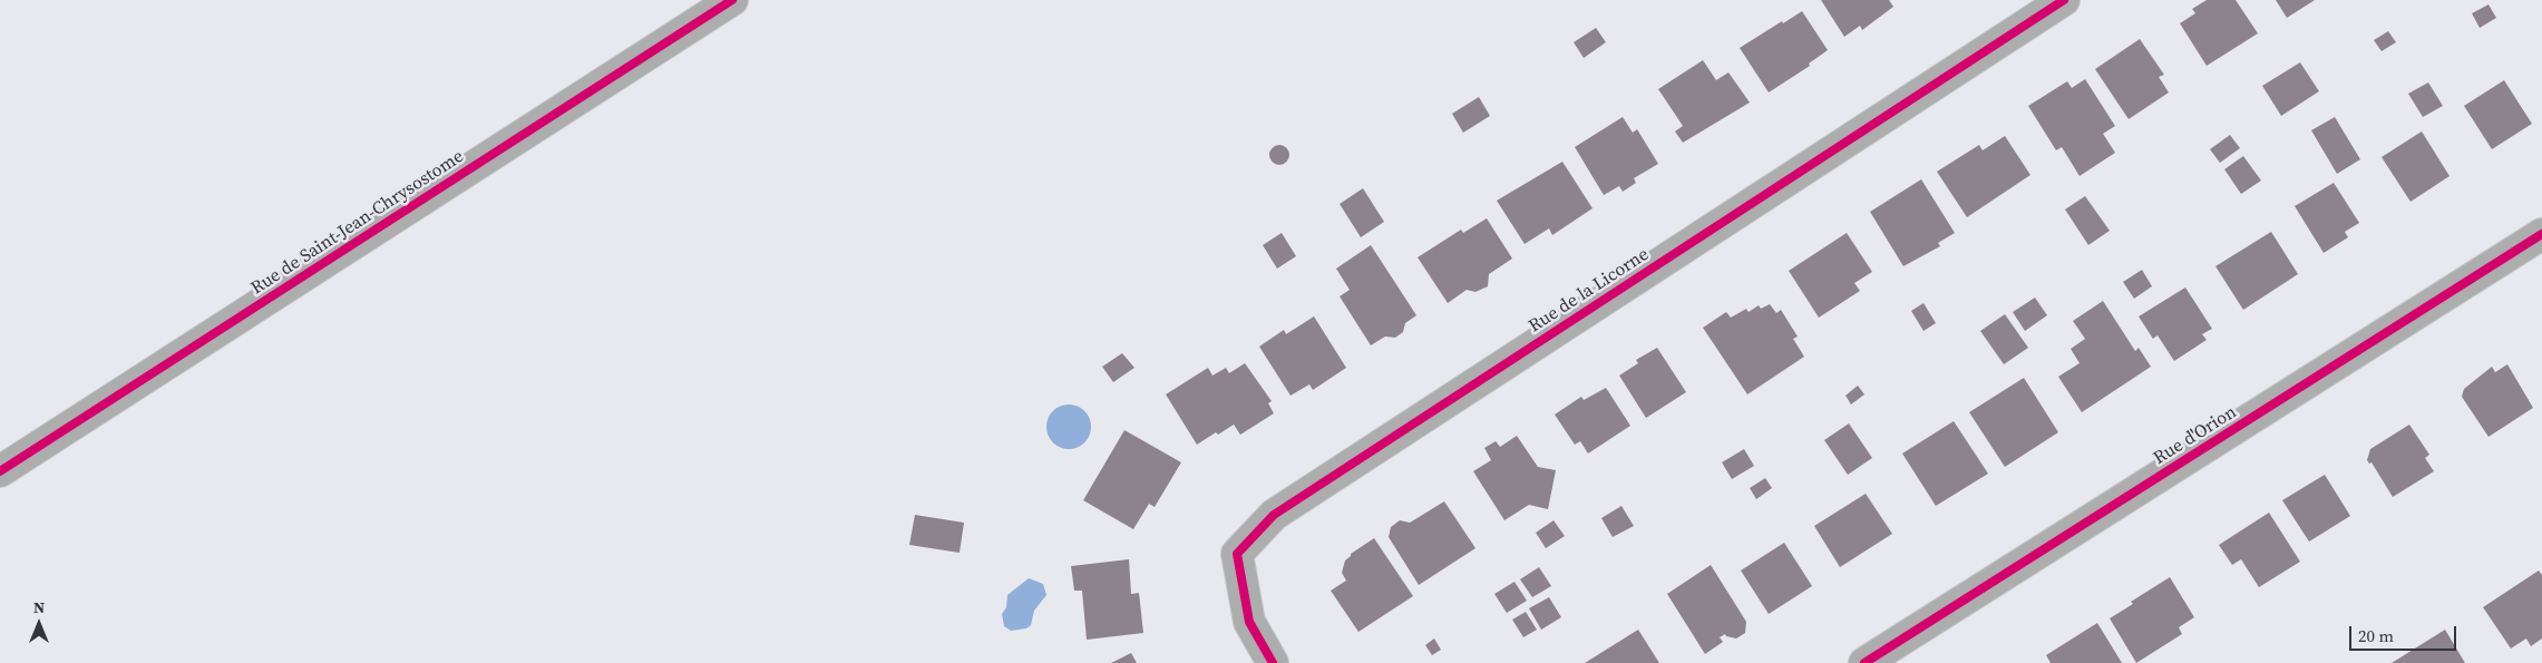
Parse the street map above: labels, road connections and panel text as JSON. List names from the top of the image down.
{
  "streets": {
    "street": ["Rue de Saint-Jean-Chrysostome", "Rue de la Licorne", "Rue d'Orion"]
  },
  "scale_bar": "20 m",
  "north": "top"
}
